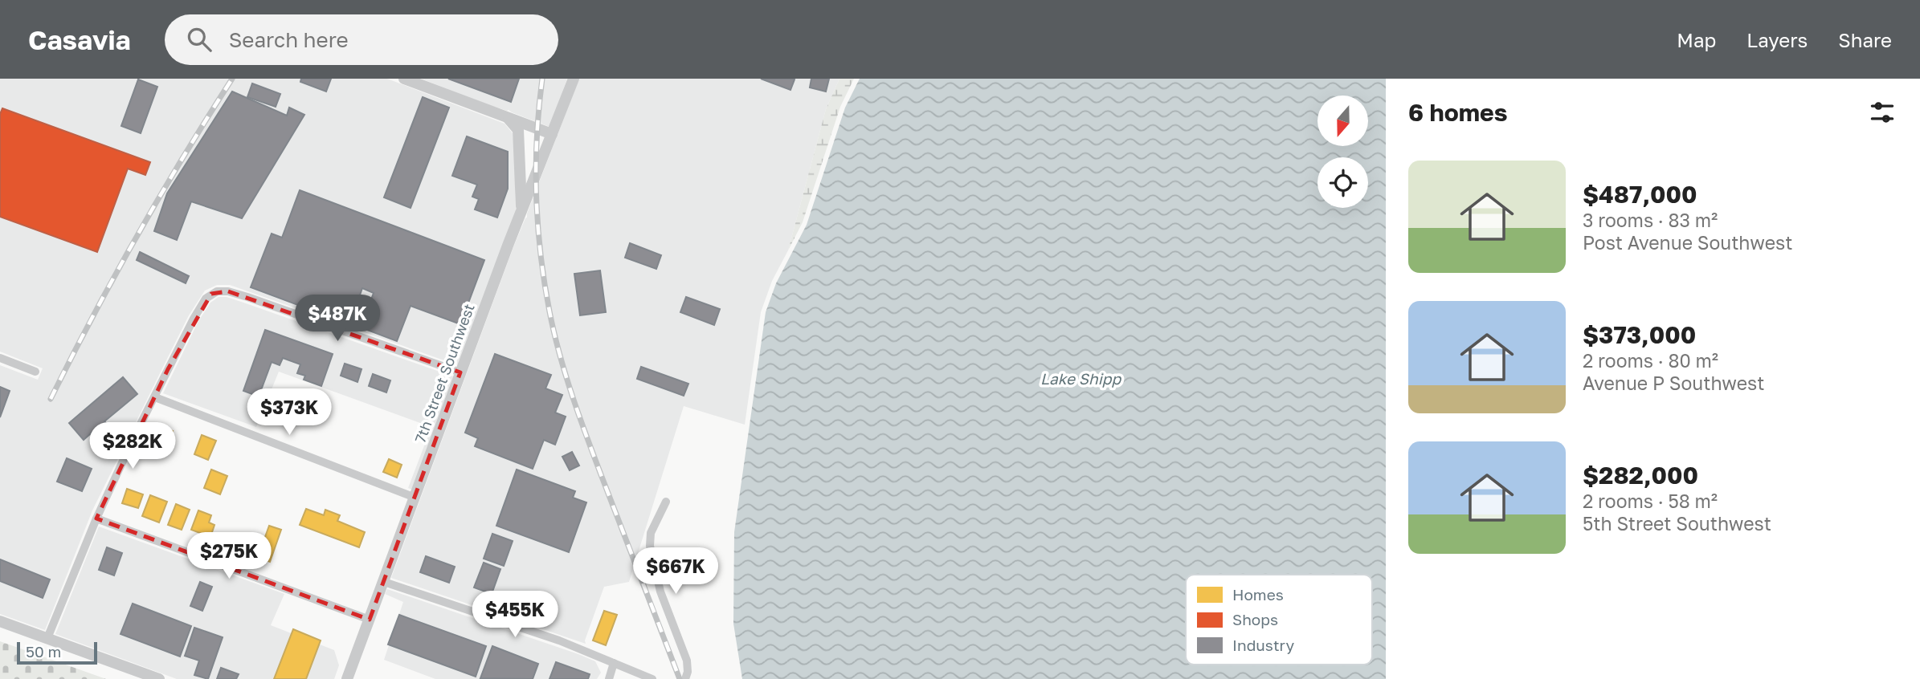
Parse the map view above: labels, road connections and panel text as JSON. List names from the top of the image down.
{
  "streets": {
    "street": ["7th Street Southwest"]
  },
  "water": ["Lake Shipp"],
  "legend": ["Homes", "Shops", "Industry"],
  "scale_bar": "50 m",
  "north": "bottom",
  "page": {
    "header": "Casavia",
    "search": "Search here",
    "nav": ["Map", "Layers", "Share"],
    "heading": "6 homes",
    "list": [
      {
        "name": "$487,000",
        "note": "3 rooms · 83 m² · Post Avenue Southwest"
      },
      {
        "name": "$373,000",
        "note": "2 rooms · 80 m² · Avenue P Southwest"
      },
      {
        "name": "$282,000",
        "note": "2 rooms · 58 m² · 5th Street Southwest"
      }
    ],
    "price": [
      "$487K",
      "$373K",
      "$282K",
      "$275K",
      "$667K",
      "$455K"
    ],
    "scale": "50 m"
  }
}
